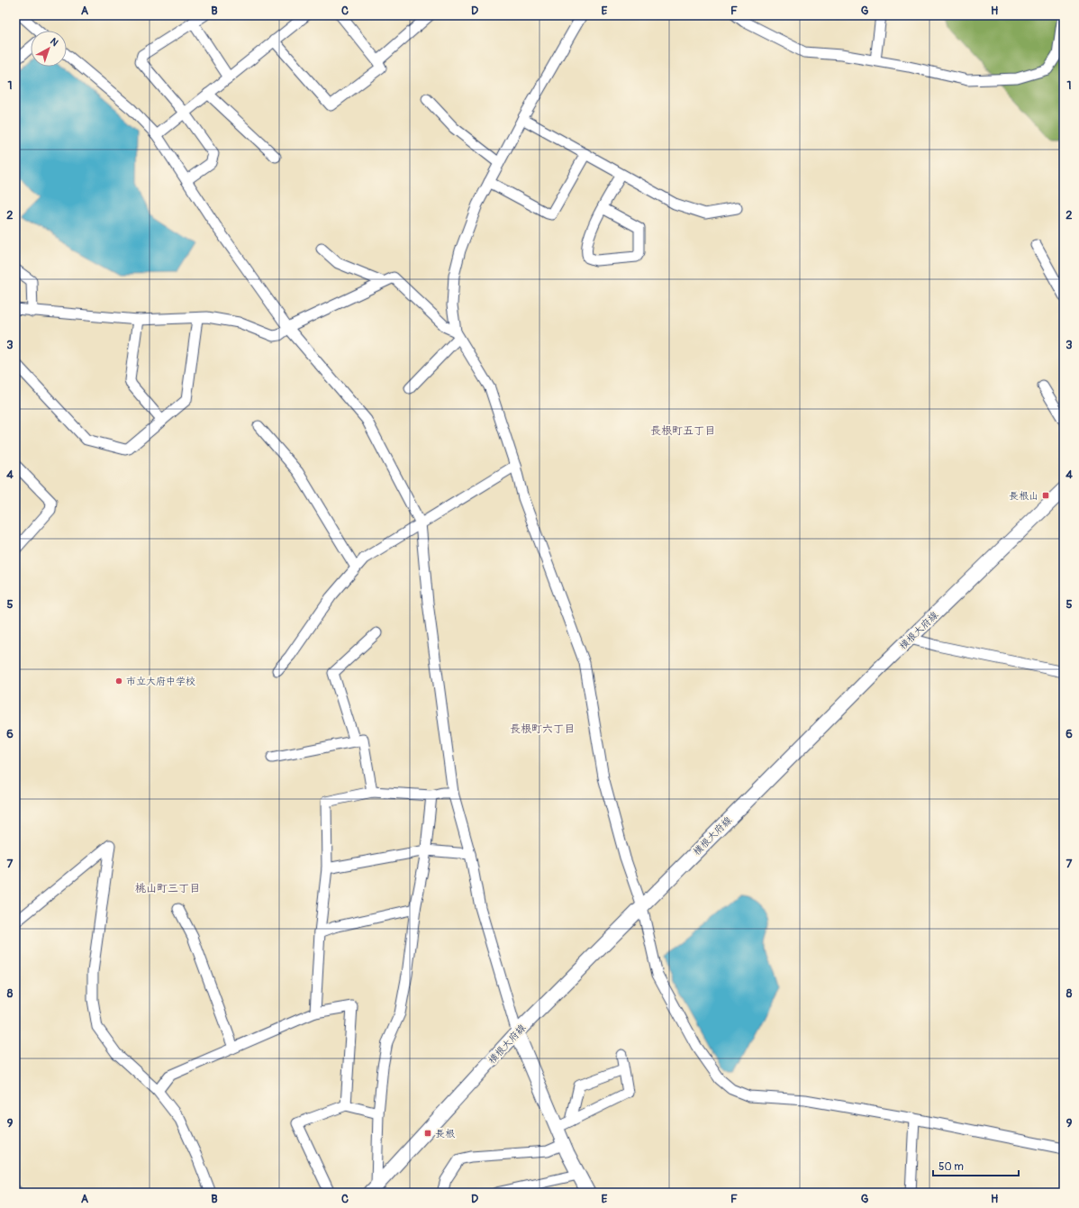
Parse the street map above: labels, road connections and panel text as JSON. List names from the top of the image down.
{
  "streets": {
    "main road": ["横根大府線"]
  },
  "districts": ["長根町五丁目", "長根町六丁目", "桃山町三丁目"],
  "places": {
    "transit": ["長根山", "長根"],
    "other": ["市立大府中学校"]
  },
  "scale_bar": "50 m",
  "north": "top right",
  "grid": {
    "columns": [
      "A",
      "B",
      "C",
      "D",
      "E",
      "F",
      "G",
      "H"
    ],
    "rows": [
      "1",
      "2",
      "3",
      "4",
      "5",
      "6",
      "7",
      "8",
      "9"
    ]
  }
}
